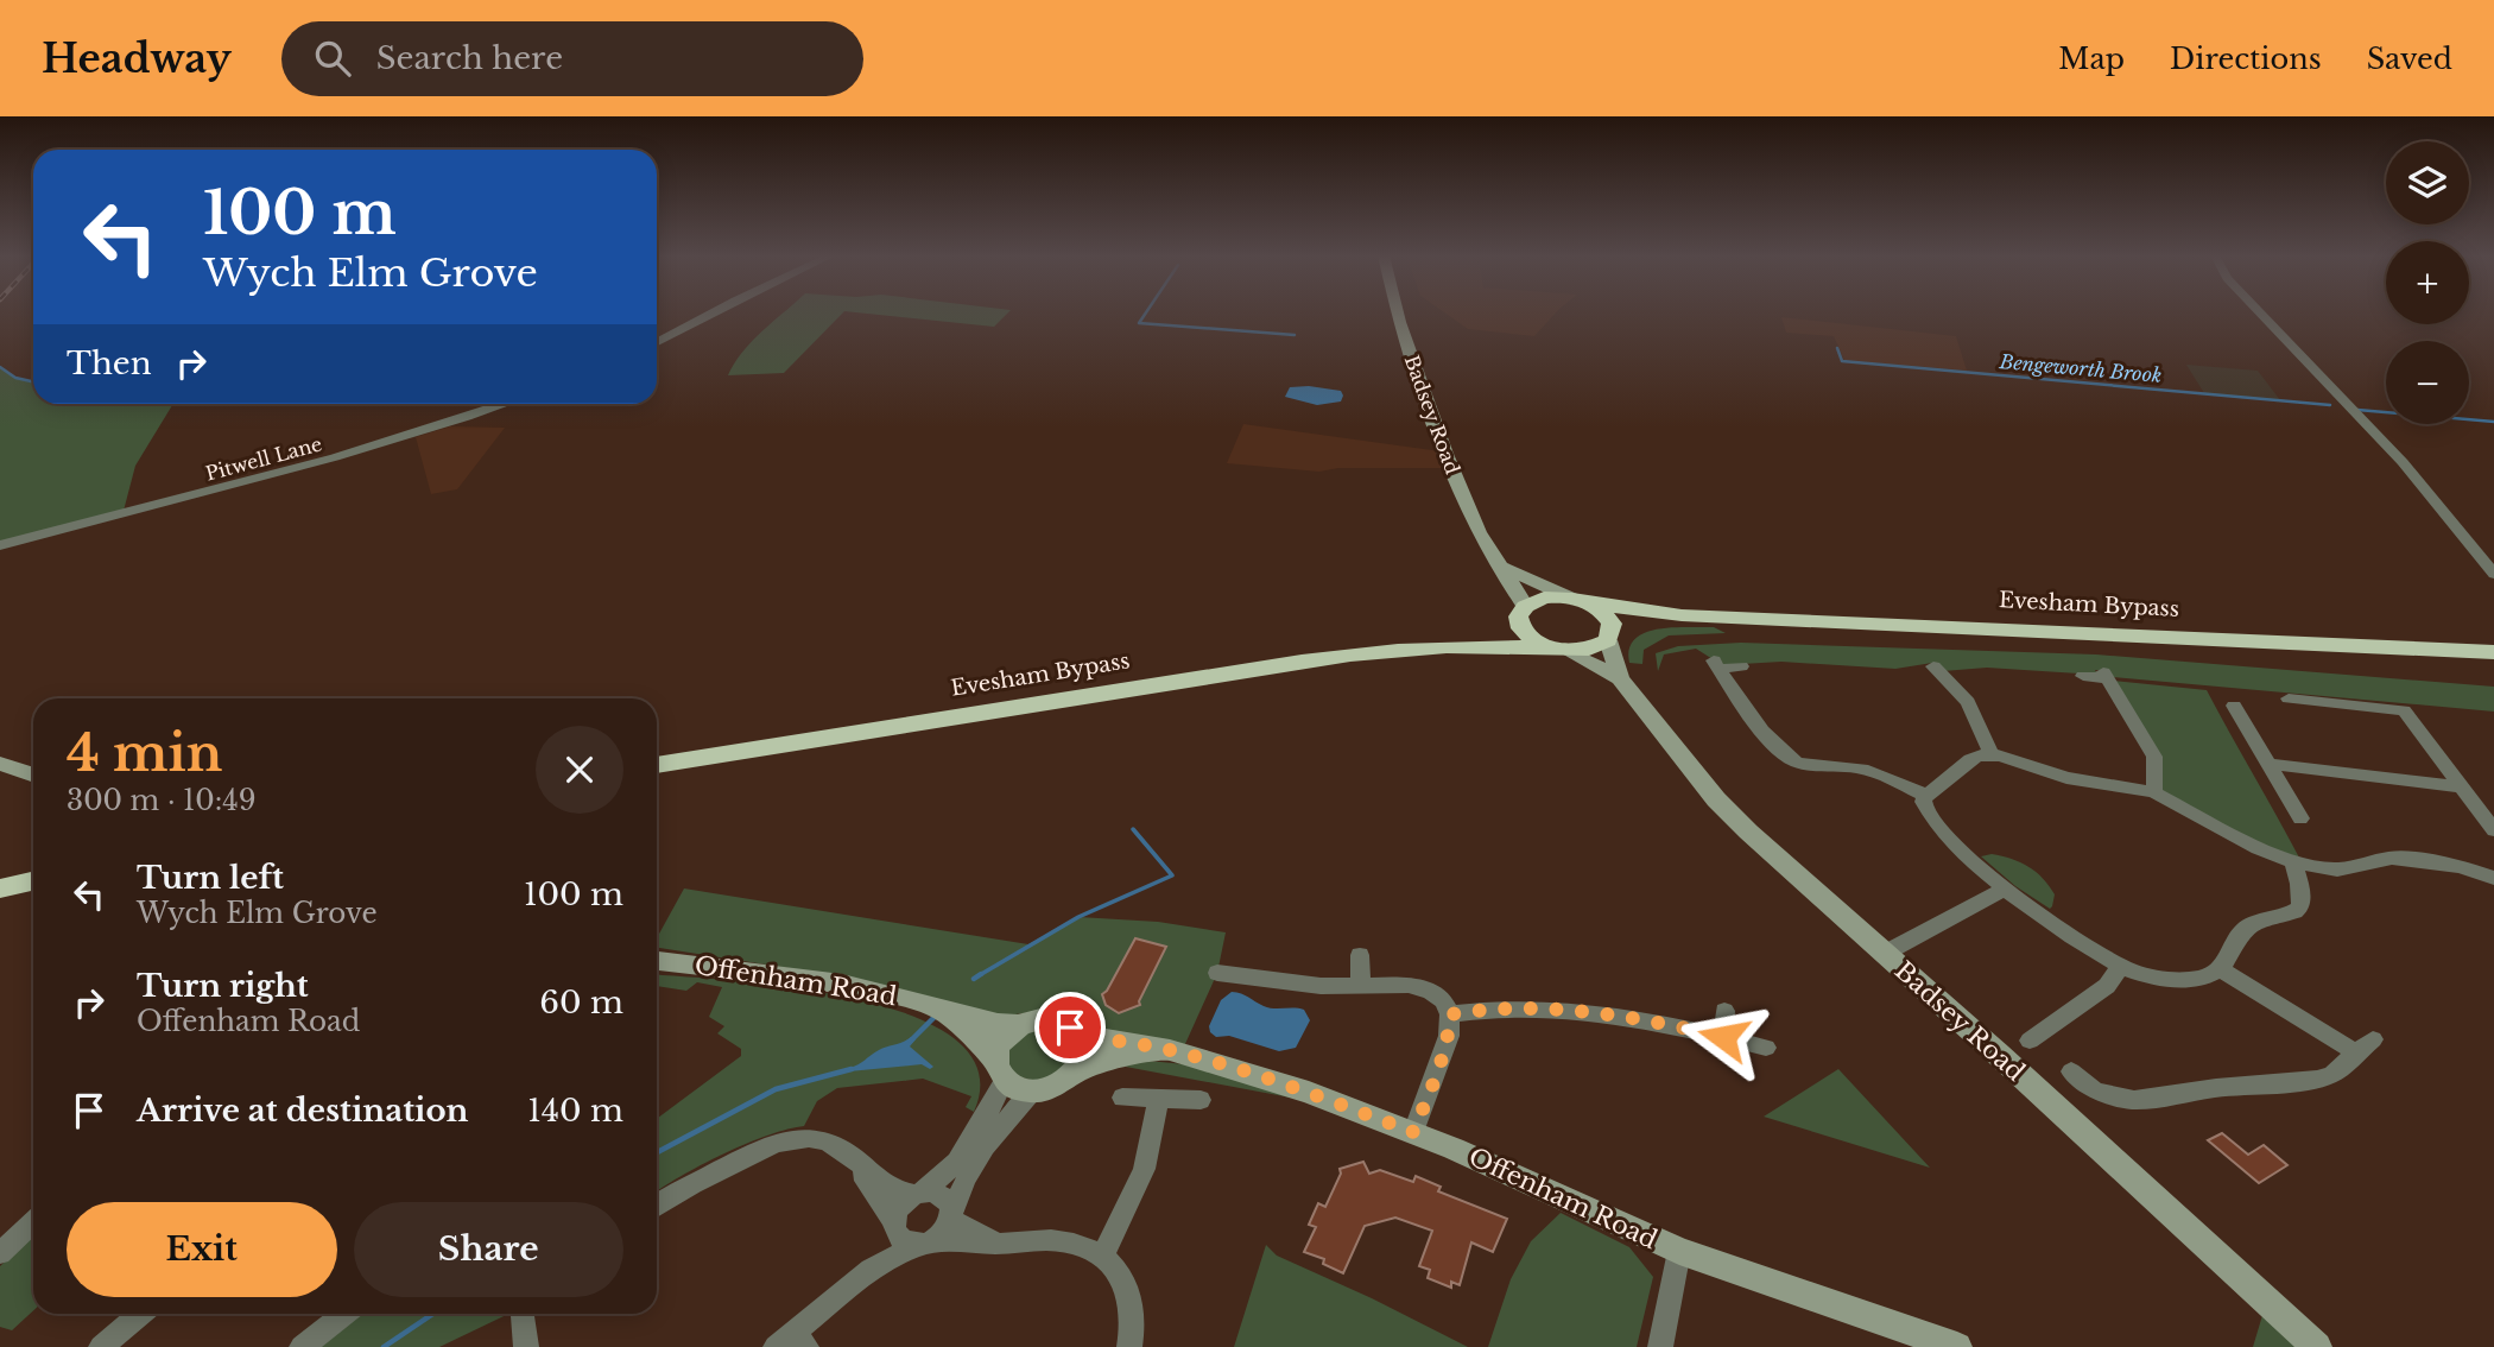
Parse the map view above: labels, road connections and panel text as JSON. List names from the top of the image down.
{
  "streets": {
    "highway": ["Evesham Bypass"],
    "main road": ["Badsey Road", "Offenham Road"],
    "street": ["Pitwell Lane"]
  },
  "crossings": [
    ["Badsey Road", "Evesham Bypass"]
  ],
  "water": ["Bengeworth Brook"],
  "page": {
    "header": "Headway",
    "search": "Search here",
    "nav": ["Map", "Directions", "Saved"],
    "map_buttons": ["+", "−"],
    "turn": ["100 m", "Wych Elm Grove"],
    "then": "Then",
    "heading": ["4 min", "300 m · 10:49"],
    "list": [
      {
        "name": "Turn left",
        "note": "Wych Elm Grove",
        "value": "100 m"
      },
      {
        "name": "Turn right",
        "note": "Offenham Road",
        "value": "60 m"
      },
      {
        "name": "Arrive at destination",
        "value": "140 m"
      }
    ],
    "buttons": ["Exit", "Share"]
  }
}
